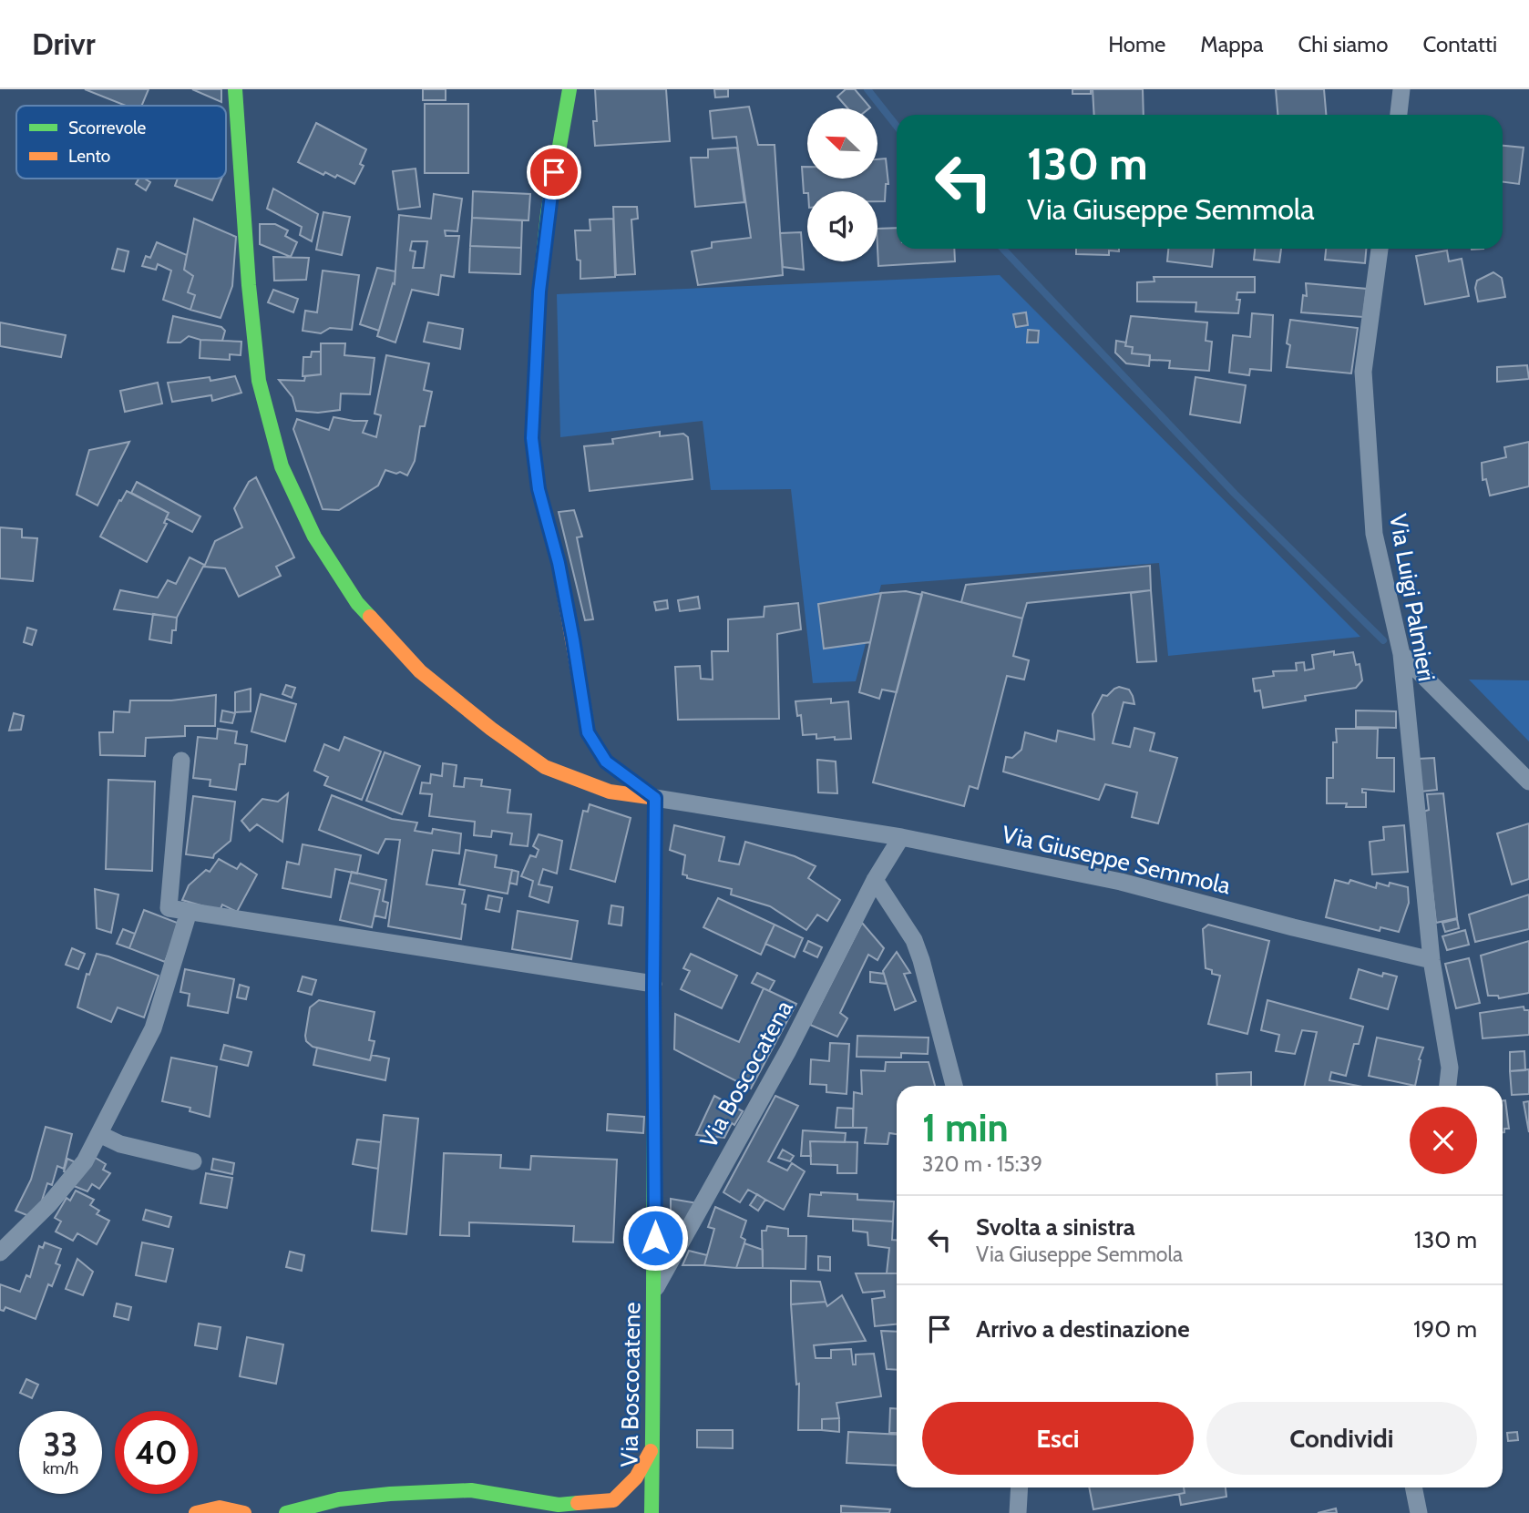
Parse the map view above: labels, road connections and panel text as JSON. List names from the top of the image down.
{
  "streets": {
    "street": [
      "Via Luigi Palmieri",
      "Via Giuseppe Semmola",
      "Via Boscocatena",
      "Via Boscocatene"
    ]
  },
  "crossings": [
    ["Via Luigi Palmieri", "Via Giuseppe Semmola"],
    ["Via Giuseppe Semmola", "Via Boscocatena"],
    ["Via Giuseppe Semmola", "Via Boscocatene"],
    ["Via Boscocatena", "Via Boscocatene"]
  ],
  "legend": ["Scorrevole", "Lento"],
  "north": "top left",
  "page": {
    "header": "Drivr",
    "nav": [
      "Home",
      "Mappa",
      "Chi siamo",
      "Contatti"
    ],
    "turn": ["130 m", "Via Giuseppe Semmola"],
    "heading": ["1 min", "320 m · 15:39"],
    "list": [
      {
        "name": "Svolta a sinistra",
        "note": "Via Giuseppe Semmola",
        "value": "130 m"
      },
      {
        "name": "Arrivo a destinazione",
        "value": "190 m"
      }
    ],
    "buttons": ["Esci", "Condividi"],
    "speed": "33 km/h",
    "limit": "40"
  }
}
